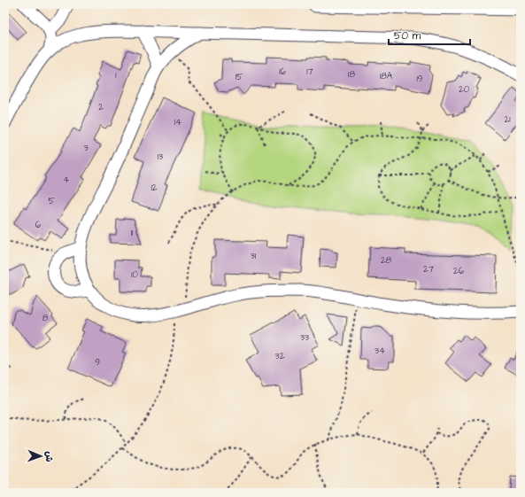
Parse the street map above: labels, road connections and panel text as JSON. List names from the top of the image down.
{
  "house_numbers": [
    "16",
    "17",
    "18",
    "1",
    "18A",
    "15",
    "19",
    "20",
    "2",
    "21",
    "14",
    "3",
    "13",
    "4",
    "12",
    "5",
    "6",
    "11",
    "31",
    "28",
    "27",
    "26",
    "10",
    "8",
    "33",
    "34",
    "32",
    "9"
  ],
  "scale_bar": "50 m",
  "north": "right"
}
